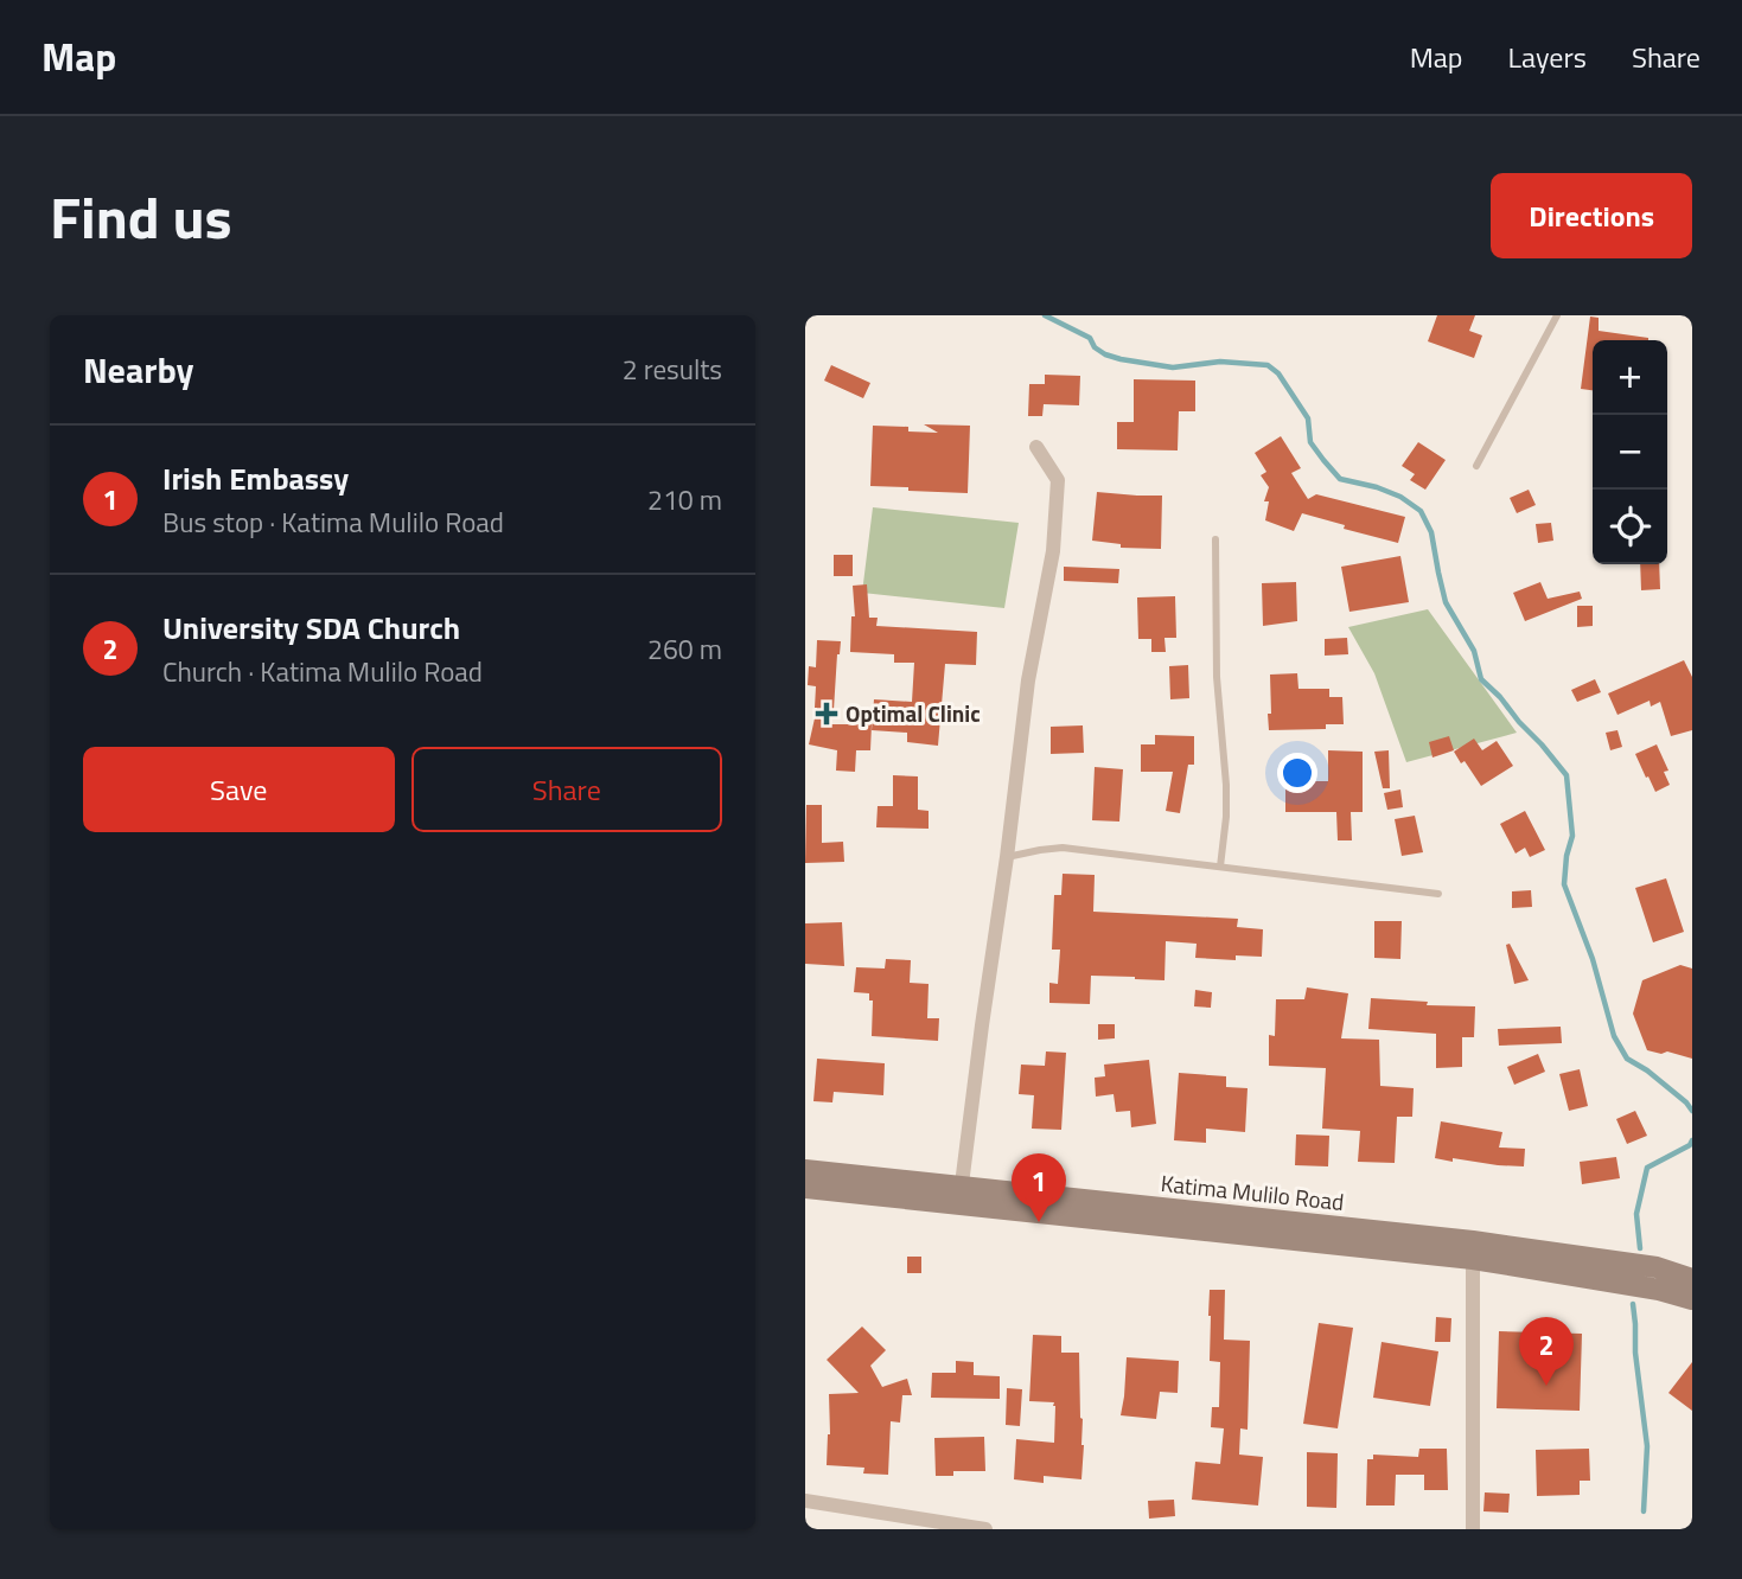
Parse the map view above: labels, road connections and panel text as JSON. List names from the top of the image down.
{
  "streets": {
    "main road": ["Katima Mulilo Road"]
  },
  "places": {
    "health": ["Optimal Clinic"]
  },
  "page": {
    "header": "Map",
    "nav": ["Map", "Layers", "Share"],
    "title": "Find us",
    "buttons": [
      "Directions",
      ["Save", "Share"]
    ],
    "heading": ["Nearby", "2 results"],
    "map_buttons": ["+", "−"],
    "list": [
      {
        "mark": "1",
        "name": "Irish Embassy",
        "note": "Bus stop · Katima Mulilo Road",
        "value": "210 m"
      },
      {
        "mark": "2",
        "name": "University SDA Church",
        "note": "Church · Katima Mulilo Road",
        "value": "260 m"
      }
    ],
    "pins": ["1", "2"]
  }
}
